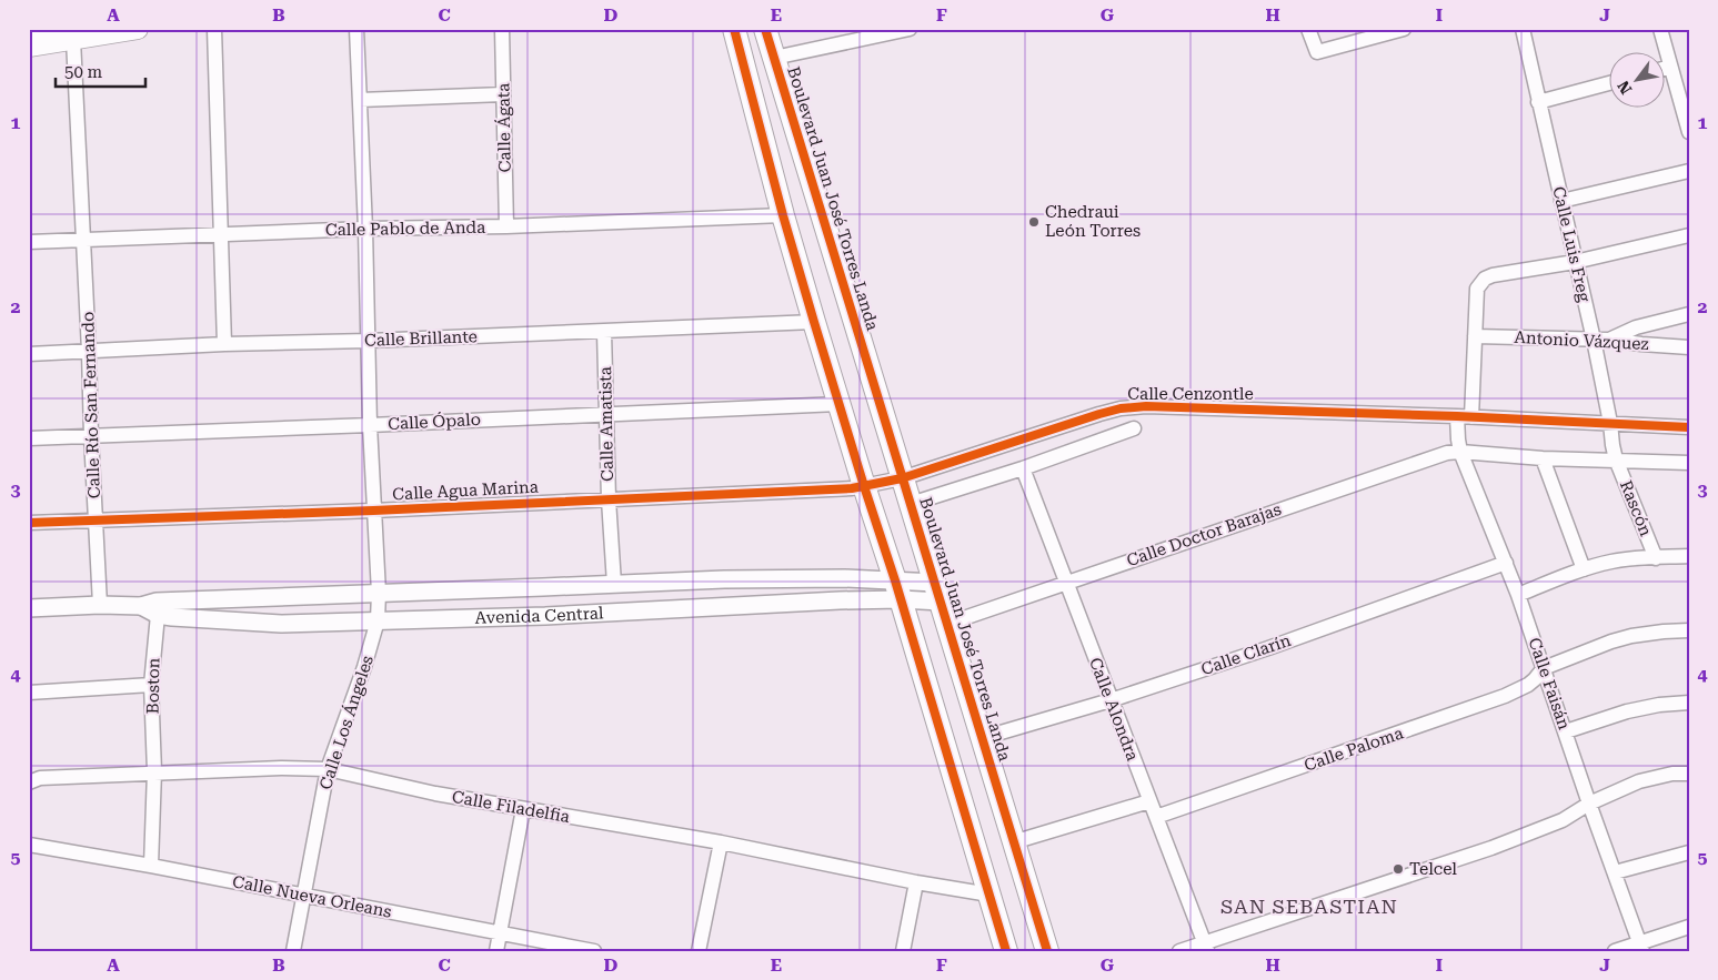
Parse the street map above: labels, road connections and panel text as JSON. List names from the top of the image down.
{
  "streets": {
    "main road": ["Boulevard Juan José Torres Landa"],
    "street": [
      "Calle Ágata",
      "Calle Pablo de Anda",
      "Calle Luis Freg",
      "Calle Brillante",
      "Antonio Vázquez",
      "Calle Cenzontle",
      "Calle Río San Fernando",
      "Calle Ópalo",
      "Calle Amatista",
      "Calle Agua Marina",
      "Rascón",
      "Calle Doctor Barajas",
      "Avenida Central",
      "Calle Clarín",
      "Calle Faisán",
      "Boston",
      "Calle Alondra",
      "Calle Los Ángeles",
      "Calle Paloma",
      "Calle Filadelfia",
      "Calle Nueva Orleans"
    ]
  },
  "crossings": [
    ["Calle Ágata", "Calle Pablo de Anda"],
    ["Boulevard Juan José Torres Landa", "Calle Cenzontle"],
    ["Boulevard Juan José Torres Landa", "Calle Agua Marina"],
    ["Boulevard Juan José Torres Landa", "Calle Doctor Barajas"],
    ["Boulevard Juan José Torres Landa", "Avenida Central"],
    ["Boulevard Juan José Torres Landa", "Calle Clarín"],
    ["Calle Pablo de Anda", "Calle Río San Fernando"],
    ["Calle Pablo de Anda", "Calle Los Ángeles"],
    ["Calle Luis Freg", "Antonio Vázquez"],
    ["Calle Luis Freg", "Rascón"],
    ["Calle Brillante", "Calle Río San Fernando"],
    ["Calle Brillante", "Calle Amatista"],
    ["Calle Brillante", "Calle Los Ángeles"],
    ["Calle Cenzontle", "Calle Agua Marina"],
    ["Calle Cenzontle", "Calle Doctor Barajas"],
    ["Calle Cenzontle", "Calle Faisán"],
    ["Calle Cenzontle", "Calle Alondra"],
    ["Calle Río San Fernando", "Calle Ópalo"],
    ["Calle Río San Fernando", "Calle Agua Marina"],
    ["Calle Río San Fernando", "Avenida Central"],
    ["Calle Ópalo", "Calle Amatista"],
    ["Calle Ópalo", "Calle Los Ángeles"],
    ["Calle Amatista", "Calle Agua Marina"],
    ["Calle Amatista", "Avenida Central"],
    ["Calle Agua Marina", "Calle Los Ángeles"],
    ["Calle Doctor Barajas", "Calle Faisán"],
    ["Calle Doctor Barajas", "Calle Alondra"],
    ["Avenida Central", "Boston"],
    ["Avenida Central", "Calle Los Ángeles"],
    ["Calle Clarín", "Calle Faisán"],
    ["Calle Clarín", "Calle Alondra"],
    ["Calle Faisán", "Calle Paloma"],
    ["Boston", "Calle Filadelfia"],
    ["Boston", "Calle Nueva Orleans"],
    ["Calle Alondra", "Calle Paloma"],
    ["Calle Los Ángeles", "Calle Filadelfia"],
    ["Calle Los Ángeles", "Calle Nueva Orleans"]
  ],
  "districts": ["SAN SEBASTIAN"],
  "places": ["Chedraui León Torres", "Telcel"],
  "scale_bar": "50 m",
  "north": "bottom left",
  "grid": {
    "columns": [
      "A",
      "B",
      "C",
      "D",
      "E",
      "F",
      "G",
      "H",
      "I",
      "J"
    ],
    "rows": [
      "1",
      "2",
      "3",
      "4",
      "5"
    ]
  }
}
